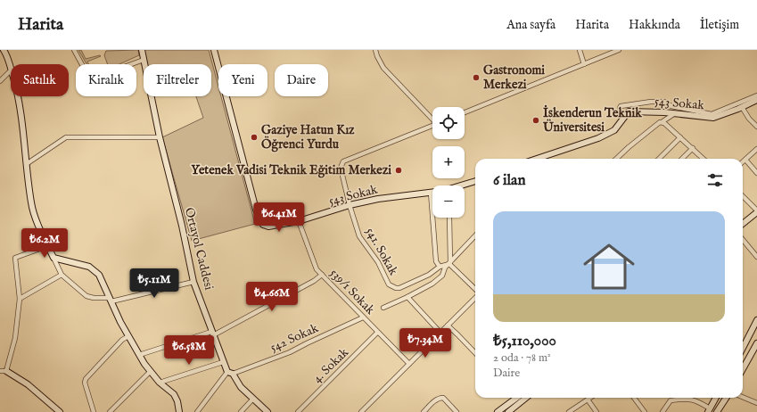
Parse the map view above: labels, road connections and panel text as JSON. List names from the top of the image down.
{
  "streets": {
    "street": [
      "543 Sokak",
      "Ortayol Caddesi",
      "541. Sokak",
      "539/1 Sokak",
      "542 Sokak",
      "4. Sokak"
    ]
  },
  "crossings": [
    ["543 Sokak", "541. Sokak"],
    ["543 Sokak", "539/1 Sokak"],
    ["Ortayol Caddesi", "542 Sokak"],
    ["539/1 Sokak", "542 Sokak"],
    ["539/1 Sokak", "4. Sokak"]
  ],
  "places": [
    "Gastronomi Merkezi",
    "İskenderun Teknik Üniversitesi",
    "Gaziye Hatun Kız Öğrenci Yurdu",
    "Yetenek Vadisi Teknik Eğitim Merkezi"
  ],
  "page": {
    "header": "Harita",
    "nav": [
      "Ana sayfa",
      "Harita",
      "Hakkında",
      "İletişim"
    ],
    "chip": [
      "Satılık",
      "Kiralık",
      "Filtreler",
      "Yeni",
      "Daire"
    ],
    "map_buttons": ["+", "−"],
    "heading": "6 ilan",
    "list": [
      {
        "name": "₺5,110,000",
        "note": "2 oda · 78 m² · Daire"
      }
    ],
    "price": [
      "₺6.41M",
      "₺6.2M",
      "₺5.11M",
      "₺4.66M",
      "₺7.34M",
      "₺6.58M"
    ]
  }
}
